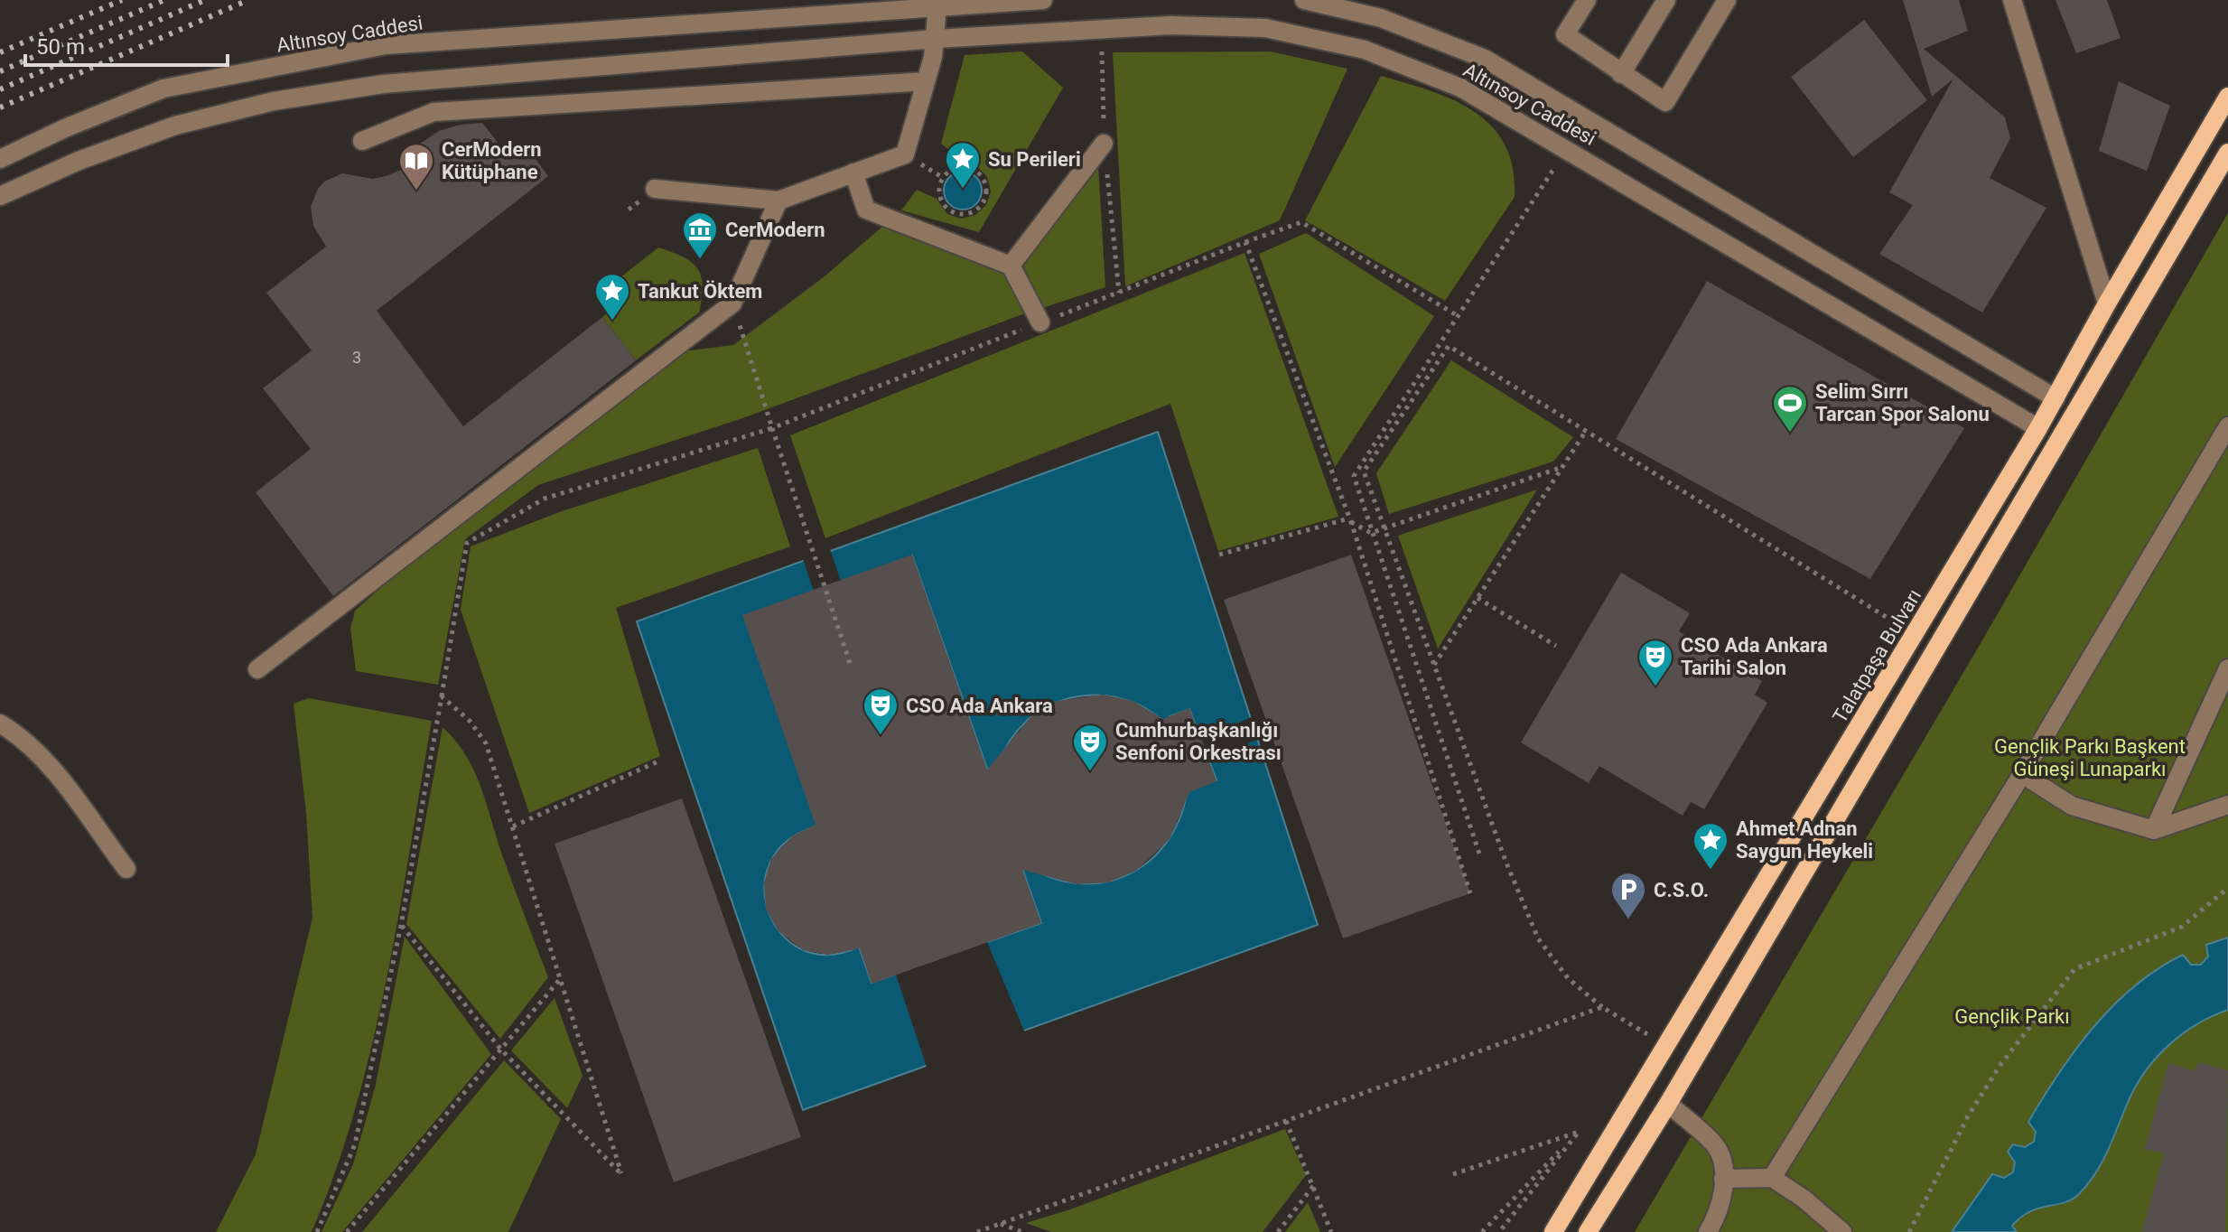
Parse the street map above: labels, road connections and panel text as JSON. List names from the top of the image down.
{
  "streets": {
    "main road": ["Talatpaşa Bulvarı"],
    "street": ["Altınsoy Caddesi"]
  },
  "crossings": [
    ["Altınsoy Caddesi", "Talatpaşa Bulvarı"]
  ],
  "parks": ["Gençlik Parkı Başkent Güneşi Lunaparkı", "Gençlik Parkı"],
  "places": {
    "place": ["Su Perileri", "Tankut Öktem", "Ahmet Adnan Saygun Heykeli"],
    "library": ["CerModern Kütüphane"],
    "museum": ["CerModern"],
    "sports": ["Selim Sırrı Tarcan Spor Salonu"],
    "theatre": ["CSO Ada Ankara Tarihi Salon", "CSO Ada Ankara", "Cumhurbaşkanlığı Senfoni Orkestrası"],
    "parking": ["C.S.O."]
  },
  "house_numbers": ["3"],
  "scale_bar": "50 m"
}
